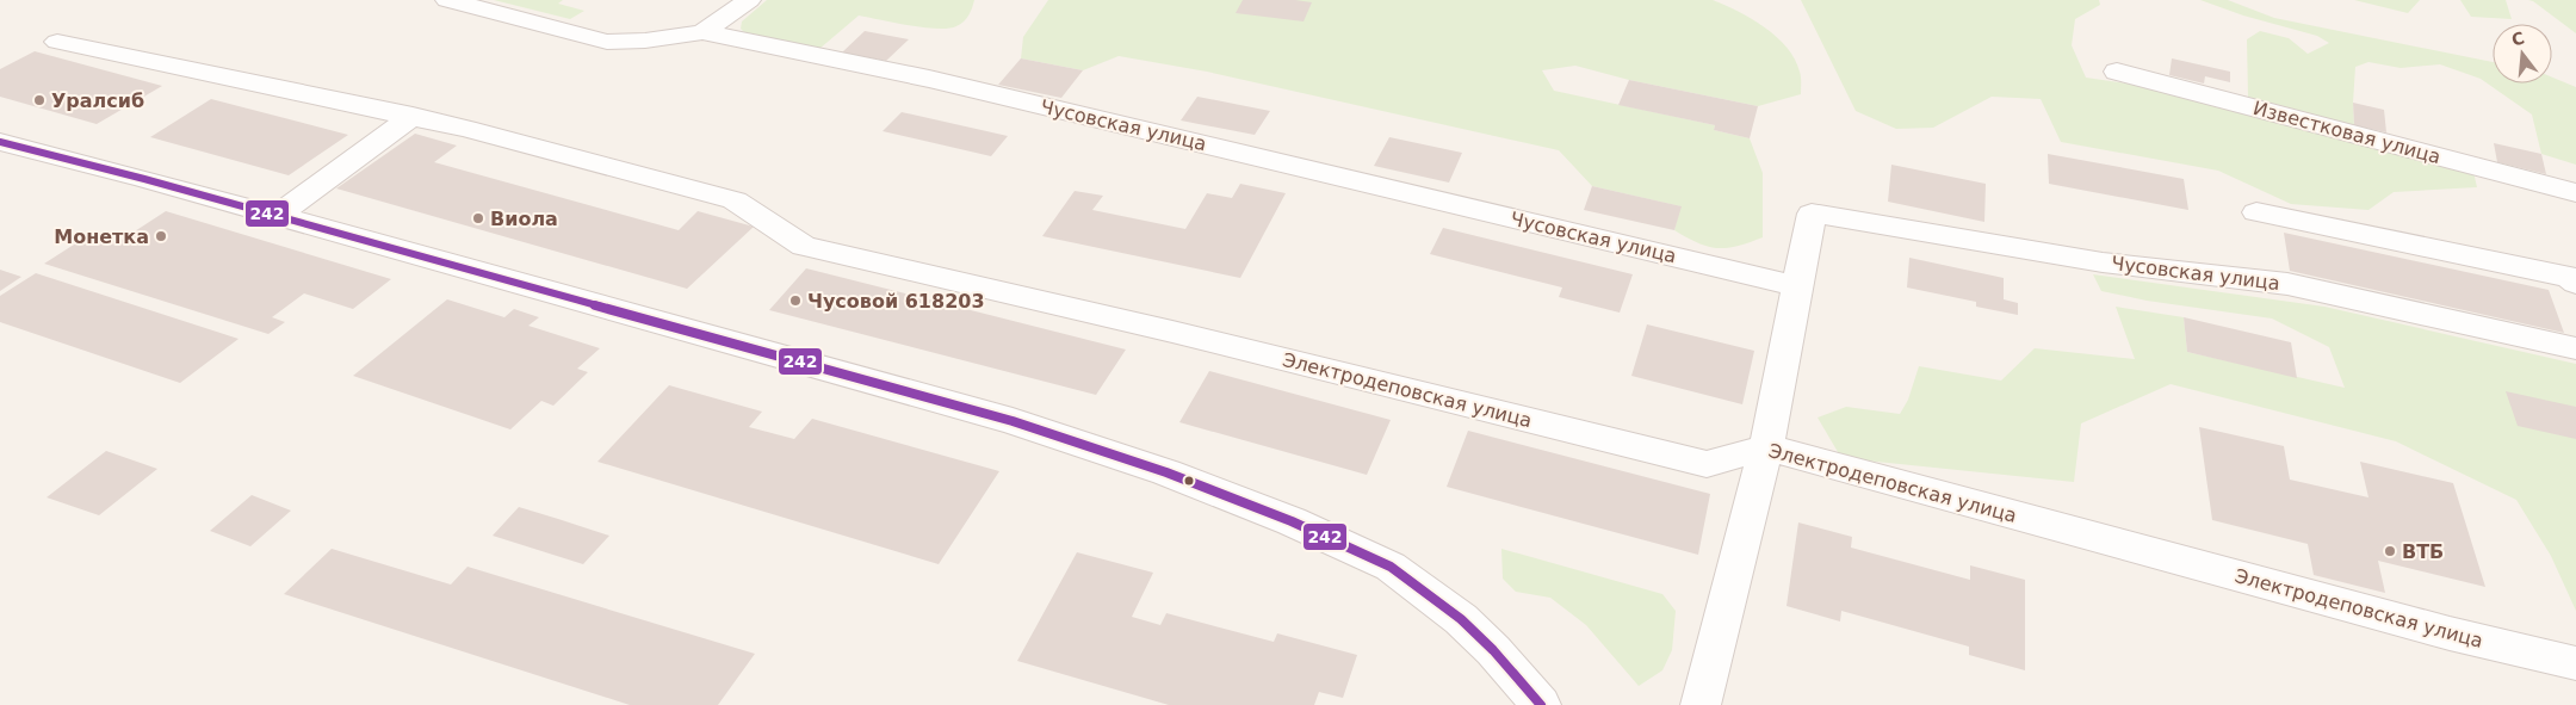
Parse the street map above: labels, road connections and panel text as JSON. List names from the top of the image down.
{
  "streets": {
    "street": ["Чусовская улица", "Известковая улица", "Электродеповская улица"]
  },
  "places": [
    "Уралсиб",
    "Виола",
    "Монетка",
    "Чусовой 618203",
    "ВТБ"
  ],
  "lines": ["transit line 242"],
  "north": "top"
}
